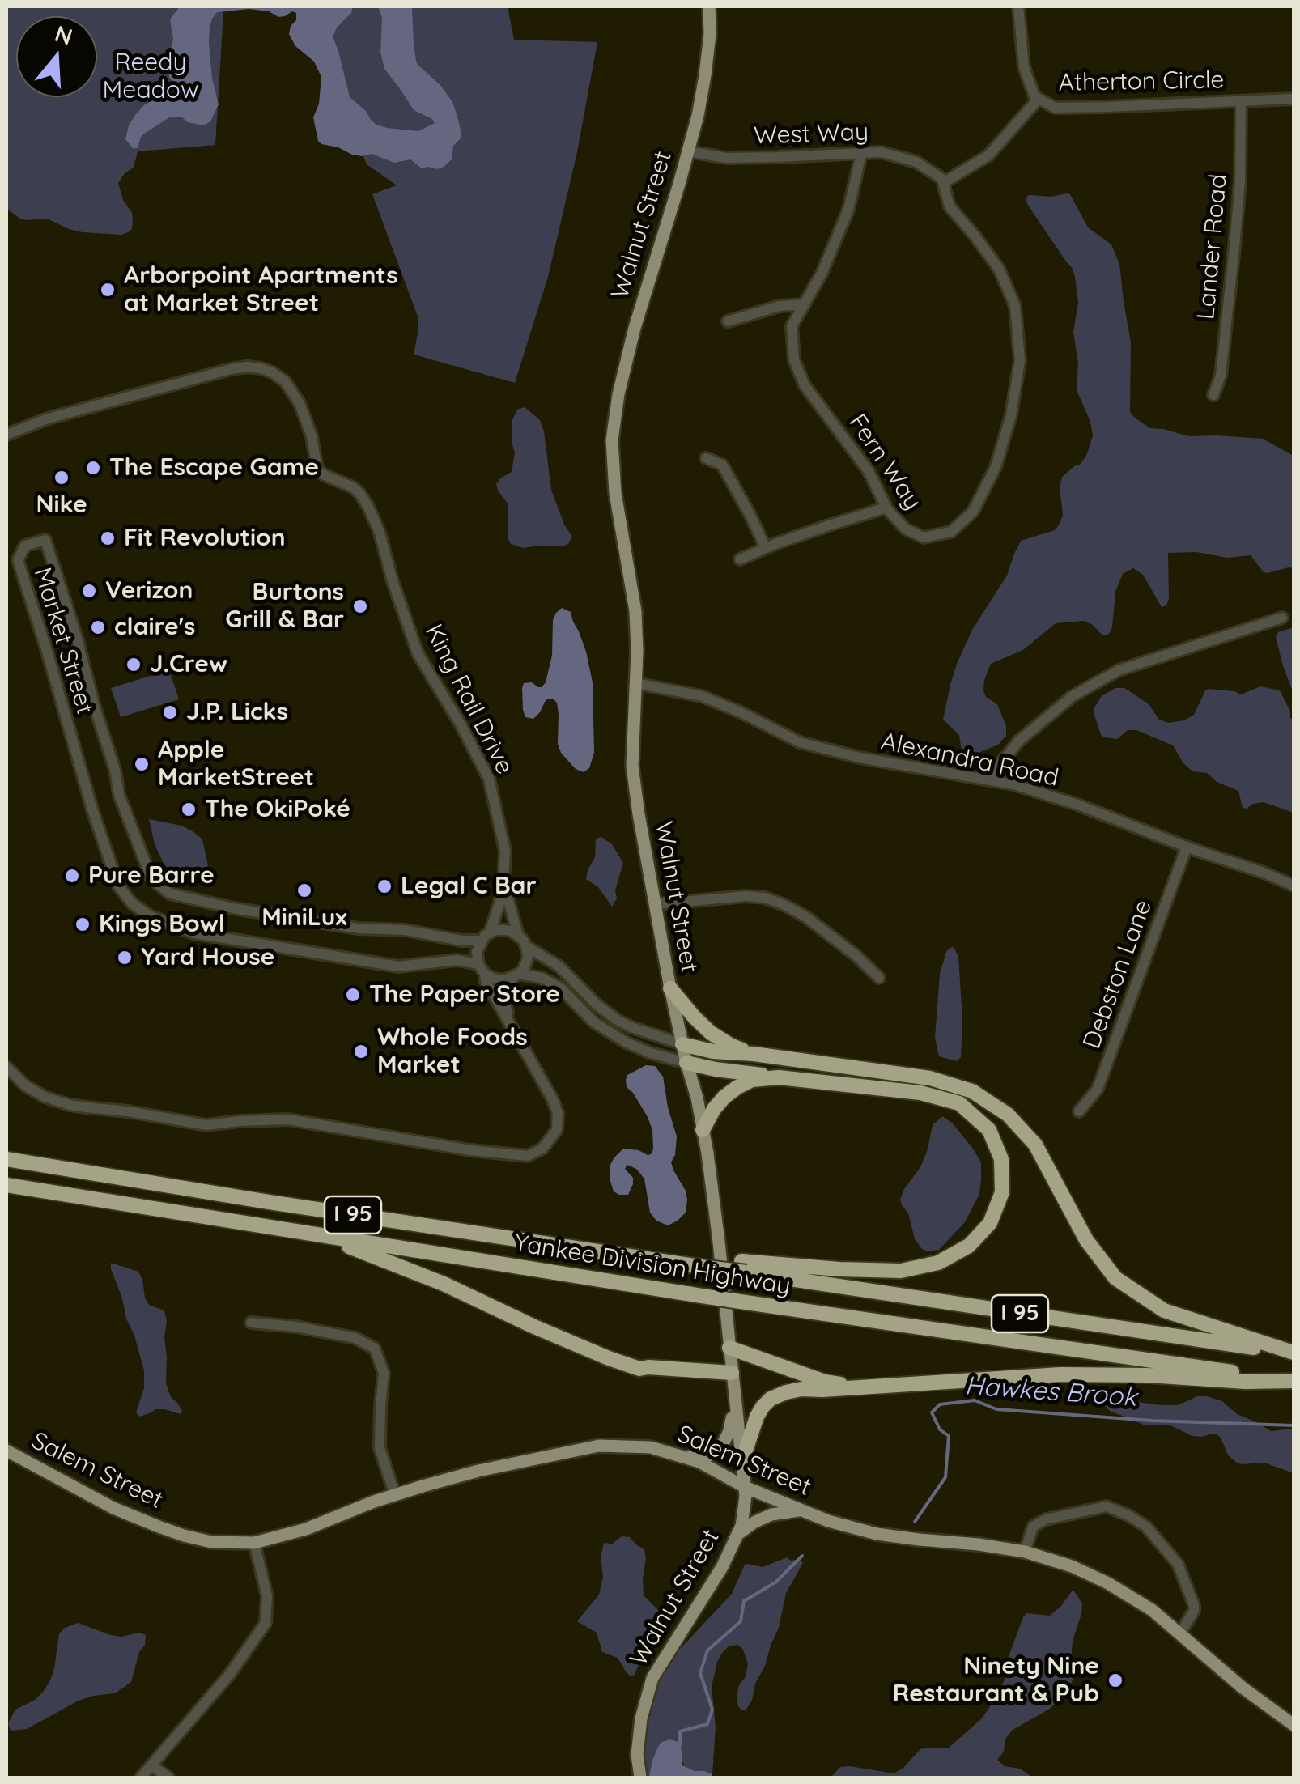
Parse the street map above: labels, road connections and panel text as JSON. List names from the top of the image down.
{
  "streets": {
    "highway": ["I 95", "Yankee Division Highway"],
    "main road": ["Walnut Street", "Salem Street"],
    "street": [
      "Atherton Circle",
      "West Way",
      "Lander Road",
      "Fern Way",
      "Market Street",
      "King Rail Drive",
      "Alexandra Road",
      "Debston Lane"
    ]
  },
  "crossings": [
    ["Atherton Circle", "Lander Road"],
    ["West Way", "Walnut Street"],
    ["West Way", "Fern Way"],
    ["Walnut Street", "Market Street"],
    ["Walnut Street", "Alexandra Road"],
    ["Walnut Street", "Salem Street"],
    ["Market Street", "King Rail Drive"],
    ["Alexandra Road", "Debston Lane"]
  ],
  "water": ["Hawkes Brook"],
  "parks": ["Reedy Meadow"],
  "places": [
    "Arborpoint Apartments at Market Street",
    "The Escape Game",
    "Nike",
    "Fit Revolution",
    "Verizon",
    "Burtons Grill & Bar",
    "claire's",
    "J.Crew",
    "J.P. Licks",
    "Apple MarketStreet",
    "The OkiPoké",
    "Pure Barre",
    "Legal C Bar",
    "MiniLux",
    "Kings Bowl",
    "Yard House",
    "The Paper Store",
    "Whole Foods Market",
    "Ninety Nine Restaurant & Pub"
  ],
  "north": "top"
}
